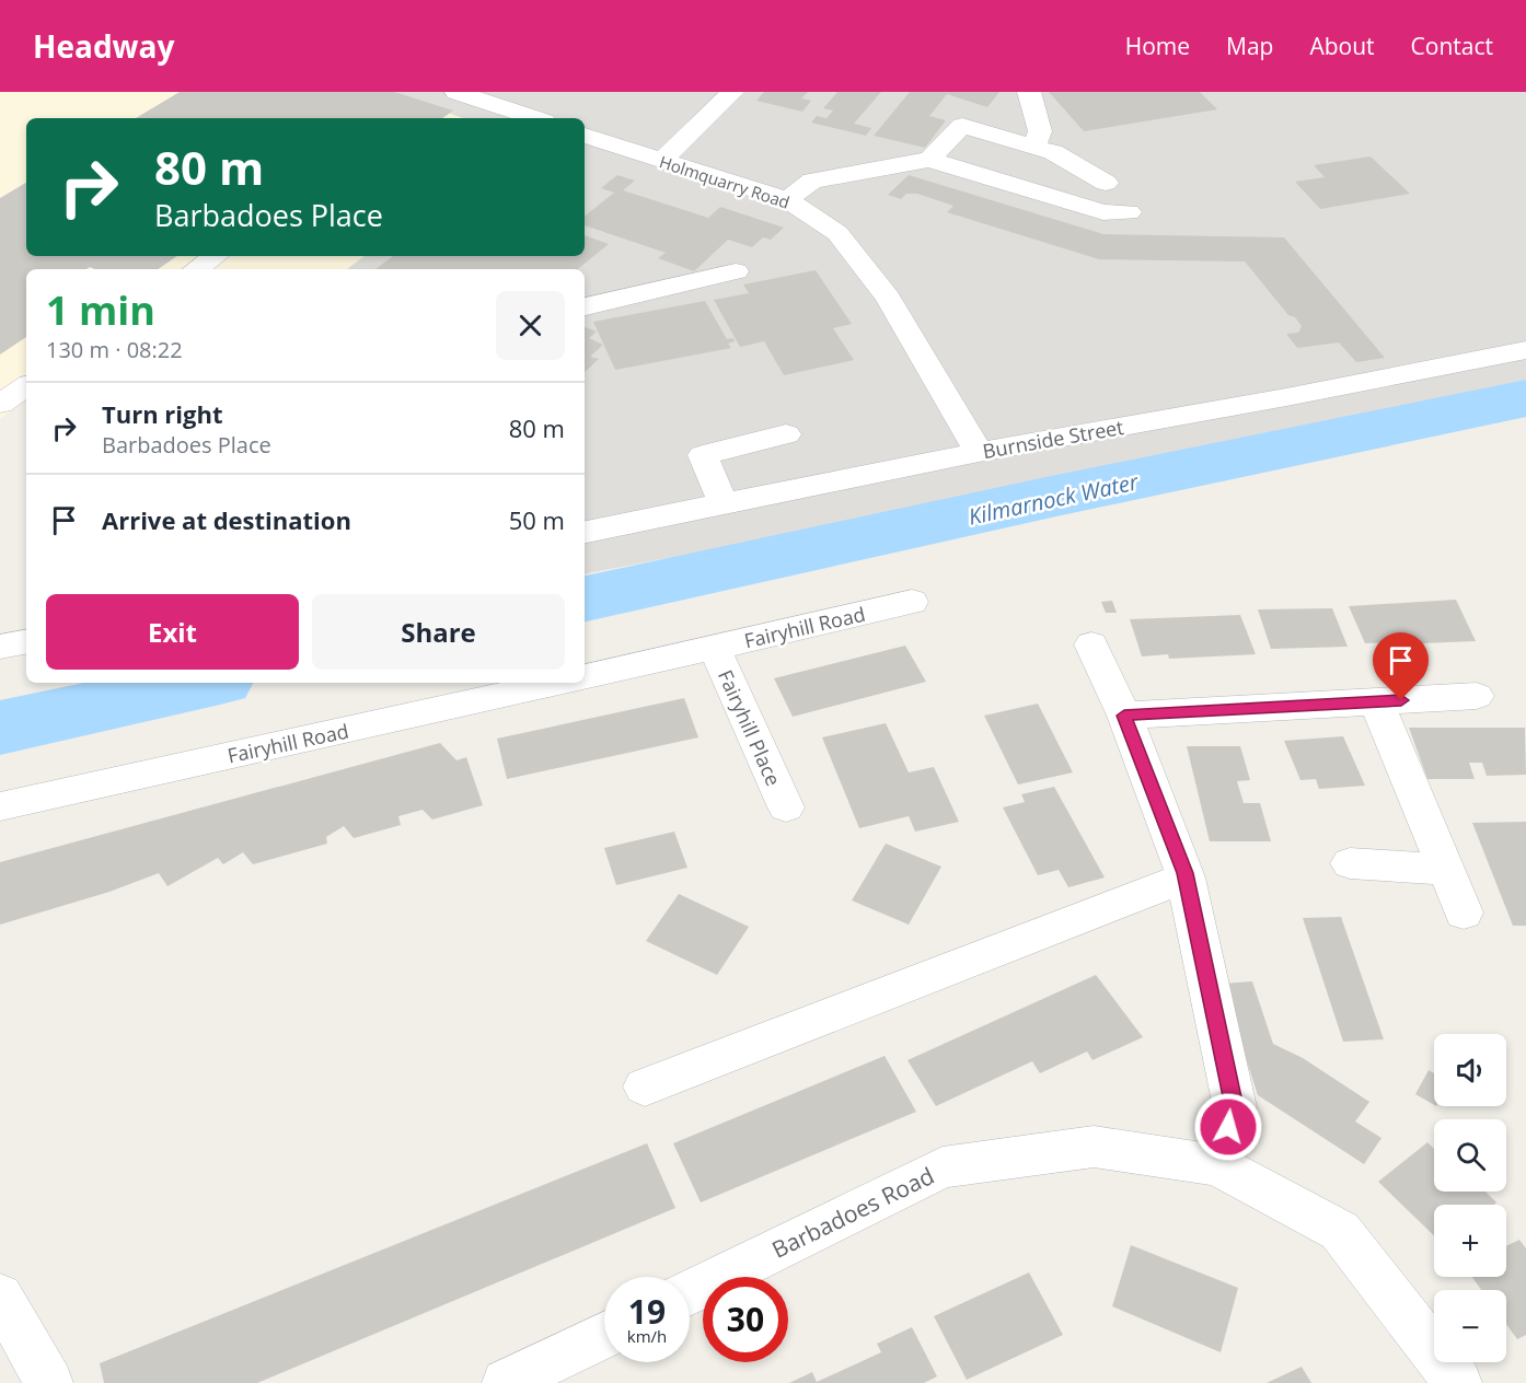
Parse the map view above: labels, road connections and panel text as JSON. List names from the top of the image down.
{
  "streets": {
    "street": [
      "Holmquarry Road",
      "Burnside Street",
      "Fairyhill Road",
      "Fairyhill Place",
      "Barbadoes Road"
    ]
  },
  "crossings": [
    ["Holmquarry Road", "Burnside Street"],
    ["Fairyhill Road", "Fairyhill Place"]
  ],
  "water": ["Kilmarnock Water"],
  "page": {
    "header": "Headway",
    "nav": [
      "Home",
      "Map",
      "About",
      "Contact"
    ],
    "turn": ["80 m", "Barbadoes Place"],
    "heading": ["1 min", "130 m · 08:22"],
    "list": [
      {
        "name": "Turn right",
        "note": "Barbadoes Place",
        "value": "80 m"
      },
      {
        "name": "Arrive at destination",
        "value": "50 m"
      }
    ],
    "buttons": ["Exit", "Share"],
    "map_buttons": ["+", "−"],
    "speed": "19 km/h",
    "limit": "30"
  }
}
